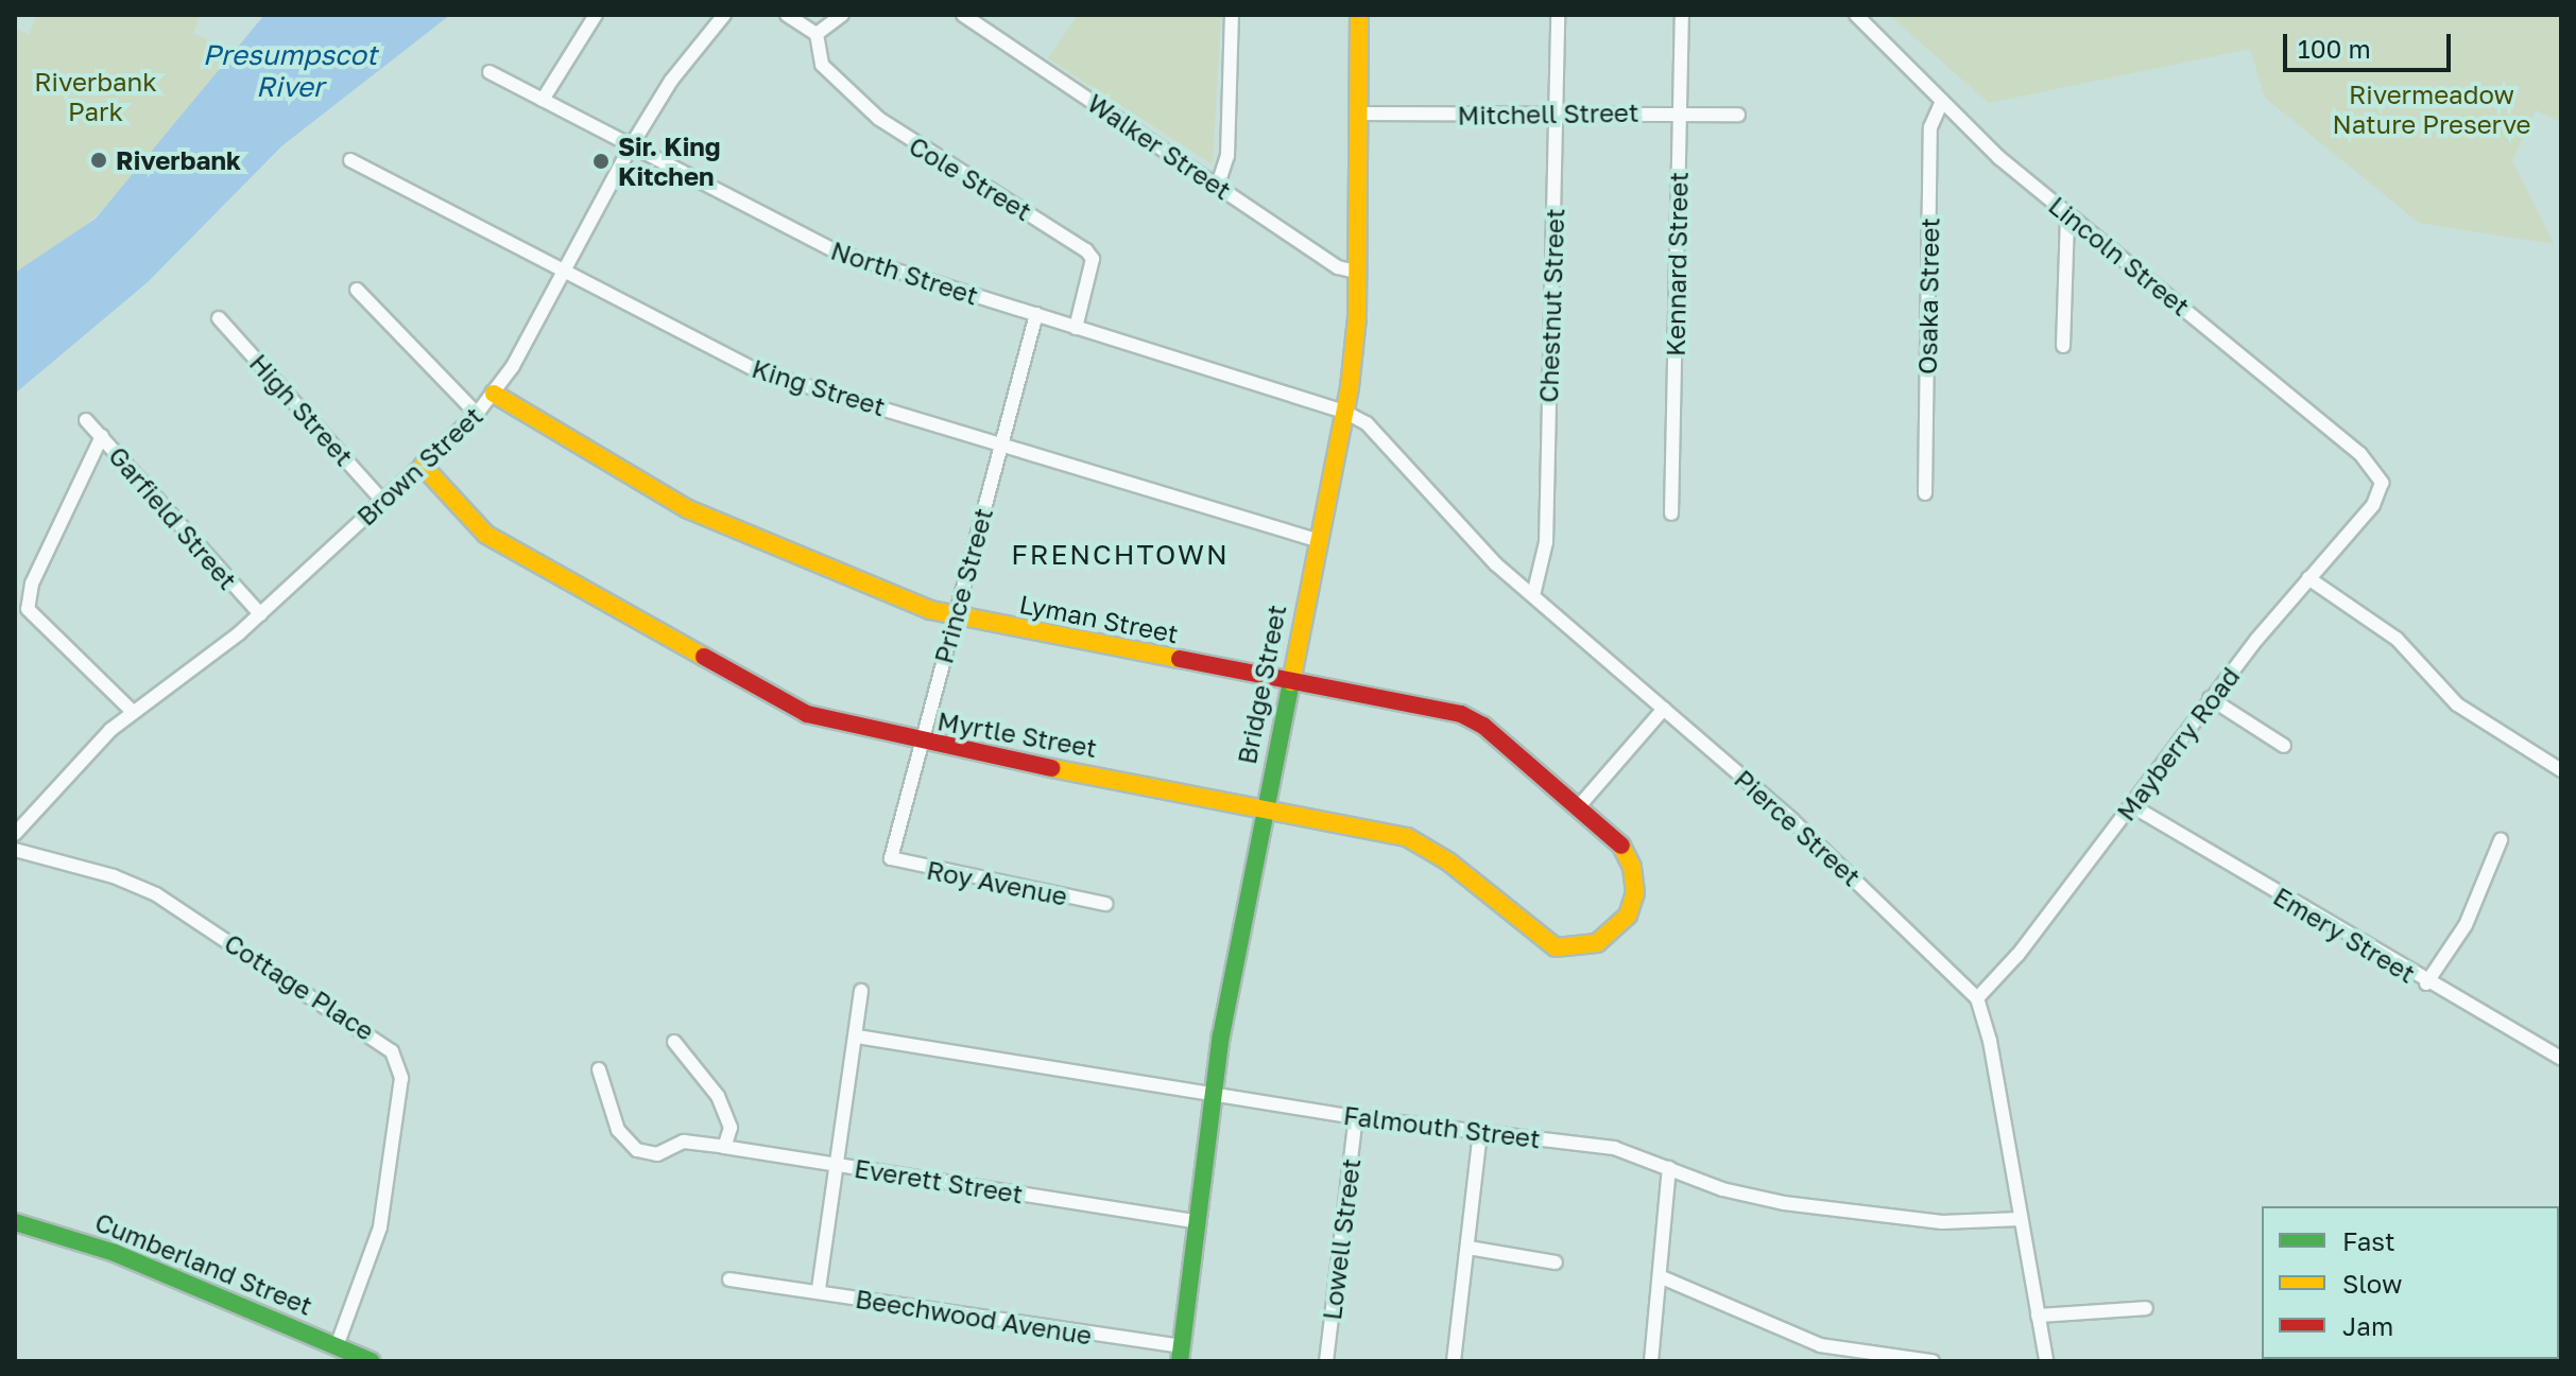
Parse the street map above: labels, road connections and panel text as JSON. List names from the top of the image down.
{
  "streets": {
    "street": [
      "Mitchell Street",
      "Walker Street",
      "Cole Street",
      "Lincoln Street",
      "Kennard Street",
      "North Street",
      "Osaka Street",
      "Chestnut Street",
      "King Street",
      "High Street",
      "Brown Street",
      "Garfield Street",
      "Prince Street",
      "Lyman Street",
      "Bridge Street",
      "Myrtle Street",
      "Mayberry Road",
      "Pierce Street",
      "Roy Avenue",
      "Emery Street",
      "Cottage Place",
      "Falmouth Street",
      "Everett Street",
      "Lowell Street",
      "Cumberland Street",
      "Beechwood Avenue"
    ]
  },
  "crossings": [
    ["Mitchell Street", "Kennard Street"],
    ["Mitchell Street", "Chestnut Street"],
    ["Mitchell Street", "Bridge Street"],
    ["Walker Street", "Bridge Street"],
    ["Cole Street", "North Street"],
    ["Lincoln Street", "Osaka Street"],
    ["Lincoln Street", "Mayberry Road"],
    ["North Street", "Brown Street"],
    ["North Street", "Prince Street"],
    ["North Street", "Bridge Street"],
    ["North Street", "Pierce Street"],
    ["Chestnut Street", "Pierce Street"],
    ["King Street", "Brown Street"],
    ["King Street", "Prince Street"],
    ["King Street", "Bridge Street"],
    ["High Street", "Brown Street"],
    ["Brown Street", "Garfield Street"],
    ["Brown Street", "Lyman Street"],
    ["Brown Street", "Myrtle Street"],
    ["Prince Street", "Lyman Street"],
    ["Prince Street", "Myrtle Street"],
    ["Prince Street", "Roy Avenue"],
    ["Lyman Street", "Bridge Street"],
    ["Lyman Street", "Myrtle Street"],
    ["Bridge Street", "Myrtle Street"],
    ["Bridge Street", "Pierce Street"],
    ["Bridge Street", "Falmouth Street"],
    ["Bridge Street", "Everett Street"],
    ["Bridge Street", "Beechwood Avenue"],
    ["Mayberry Road", "Pierce Street"],
    ["Mayberry Road", "Emery Street"],
    ["Cottage Place", "Cumberland Street"],
    ["Falmouth Street", "Lowell Street"]
  ],
  "districts": ["FRENCHTOWN"],
  "water": ["Presumpscot River"],
  "parks": ["Riverbank Park", "Rivermeadow Nature Preserve"],
  "places": ["Riverbank", "Sir. King Kitchen"],
  "legend": ["Fast", "Slow", "Jam"],
  "scale_bar": "100 m"
}
